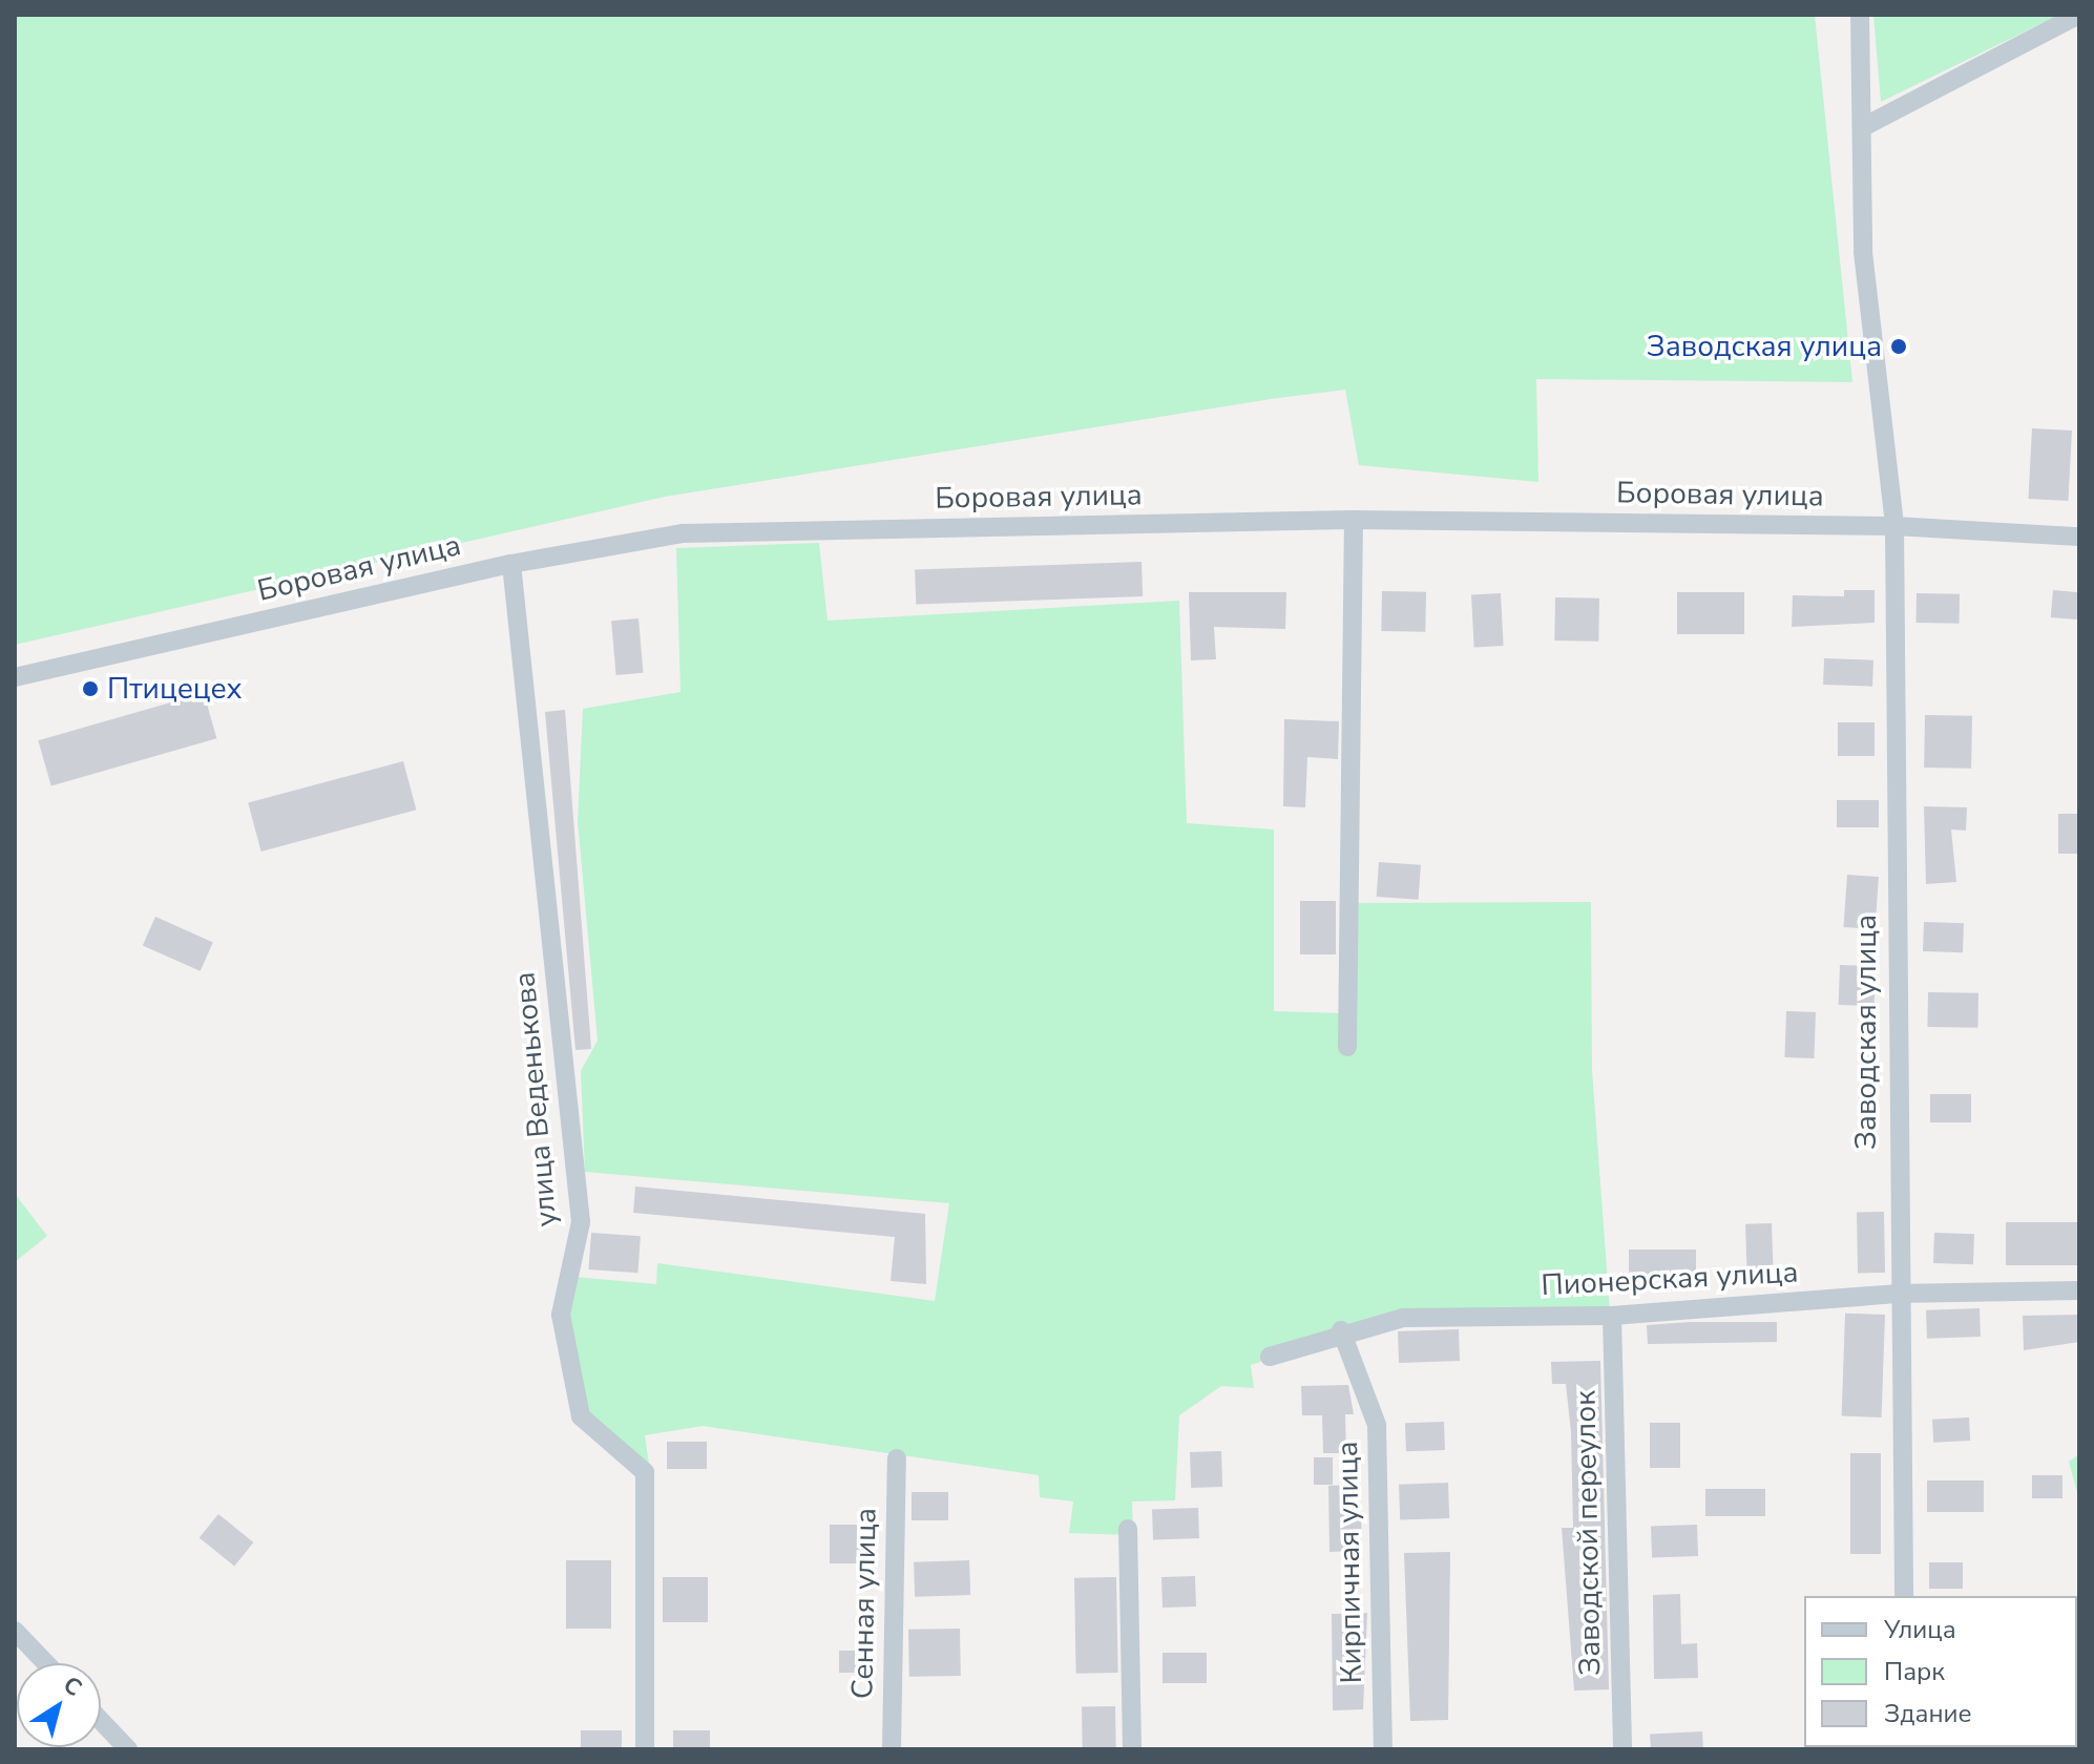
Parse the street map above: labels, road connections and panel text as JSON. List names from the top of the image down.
{
  "streets": {
    "street": [
      "Боровая улица",
      "Заводская улица",
      "улица Веденькова",
      "Пионерская улица",
      "Заводской переулок",
      "Кирпичная улица",
      "Сенная улица"
    ]
  },
  "crossings": [
    ["Боровая улица", "Заводская улица"],
    ["Боровая улица", "улица Веденькова"],
    ["Заводская улица", "Пионерская улица"],
    ["Пионерская улица", "Заводской переулок"],
    ["Пионерская улица", "Кирпичная улица"]
  ],
  "places": ["Заводская улица", "Птицецех"],
  "legend": ["Улица", "Парк", "Здание"],
  "north": "top right"
}
